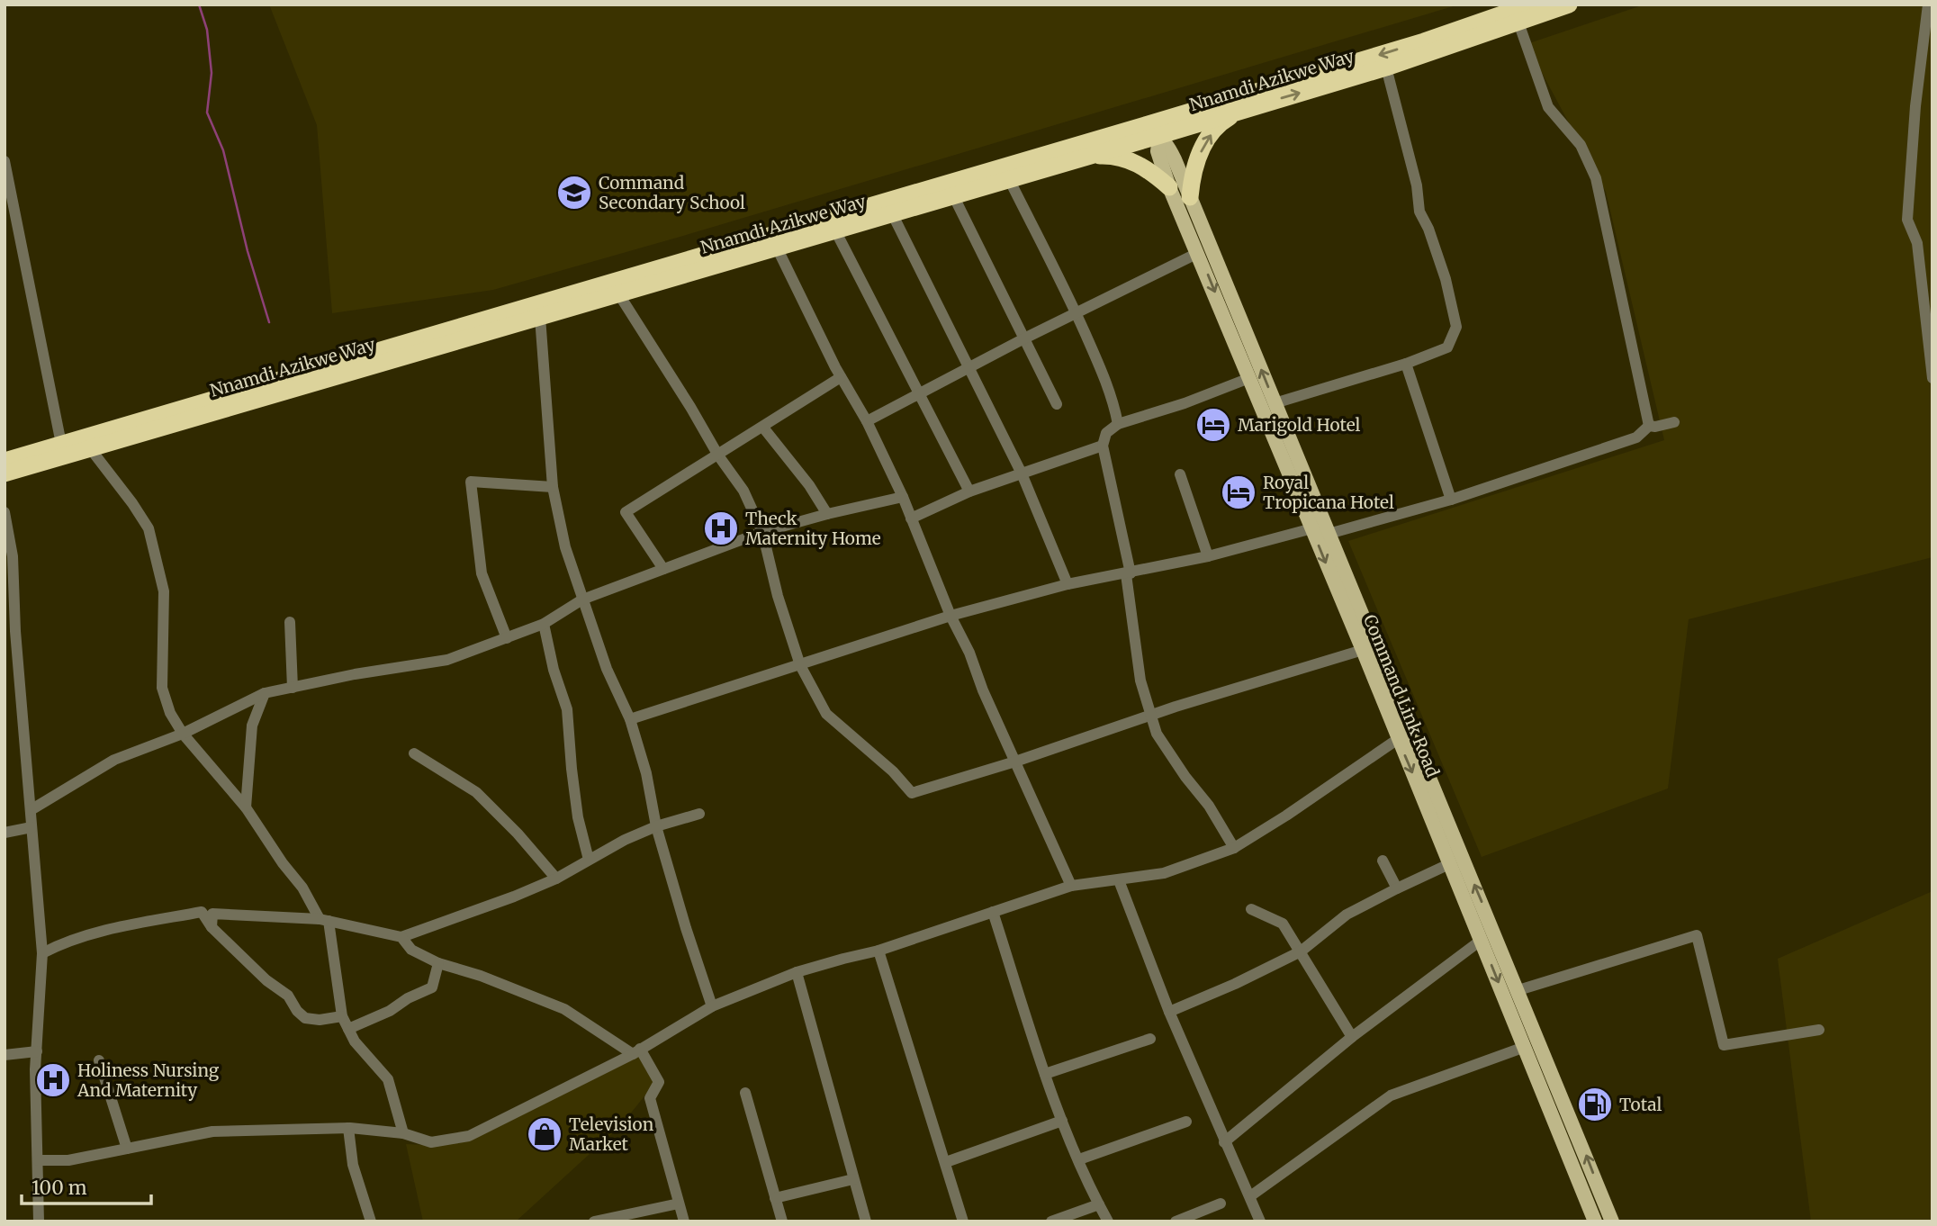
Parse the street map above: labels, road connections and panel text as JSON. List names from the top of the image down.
{
  "streets": {
    "highway": ["Nnamdi Azikwe Way"],
    "main road": ["Command Link Road"]
  },
  "crossings": [
    ["Nnamdi Azikwe Way", "Command Link Road"]
  ],
  "places": {
    "school or university": ["Command Secondary School"],
    "hotel": ["Marigold Hotel", "Royal Tropicana Hotel"],
    "hospital": ["Theck Maternity Home", "Holiness Nursing And Maternity"],
    "fuel station": ["Total"],
    "shop": ["Television Market"]
  },
  "scale_bar": "100 m"
}
